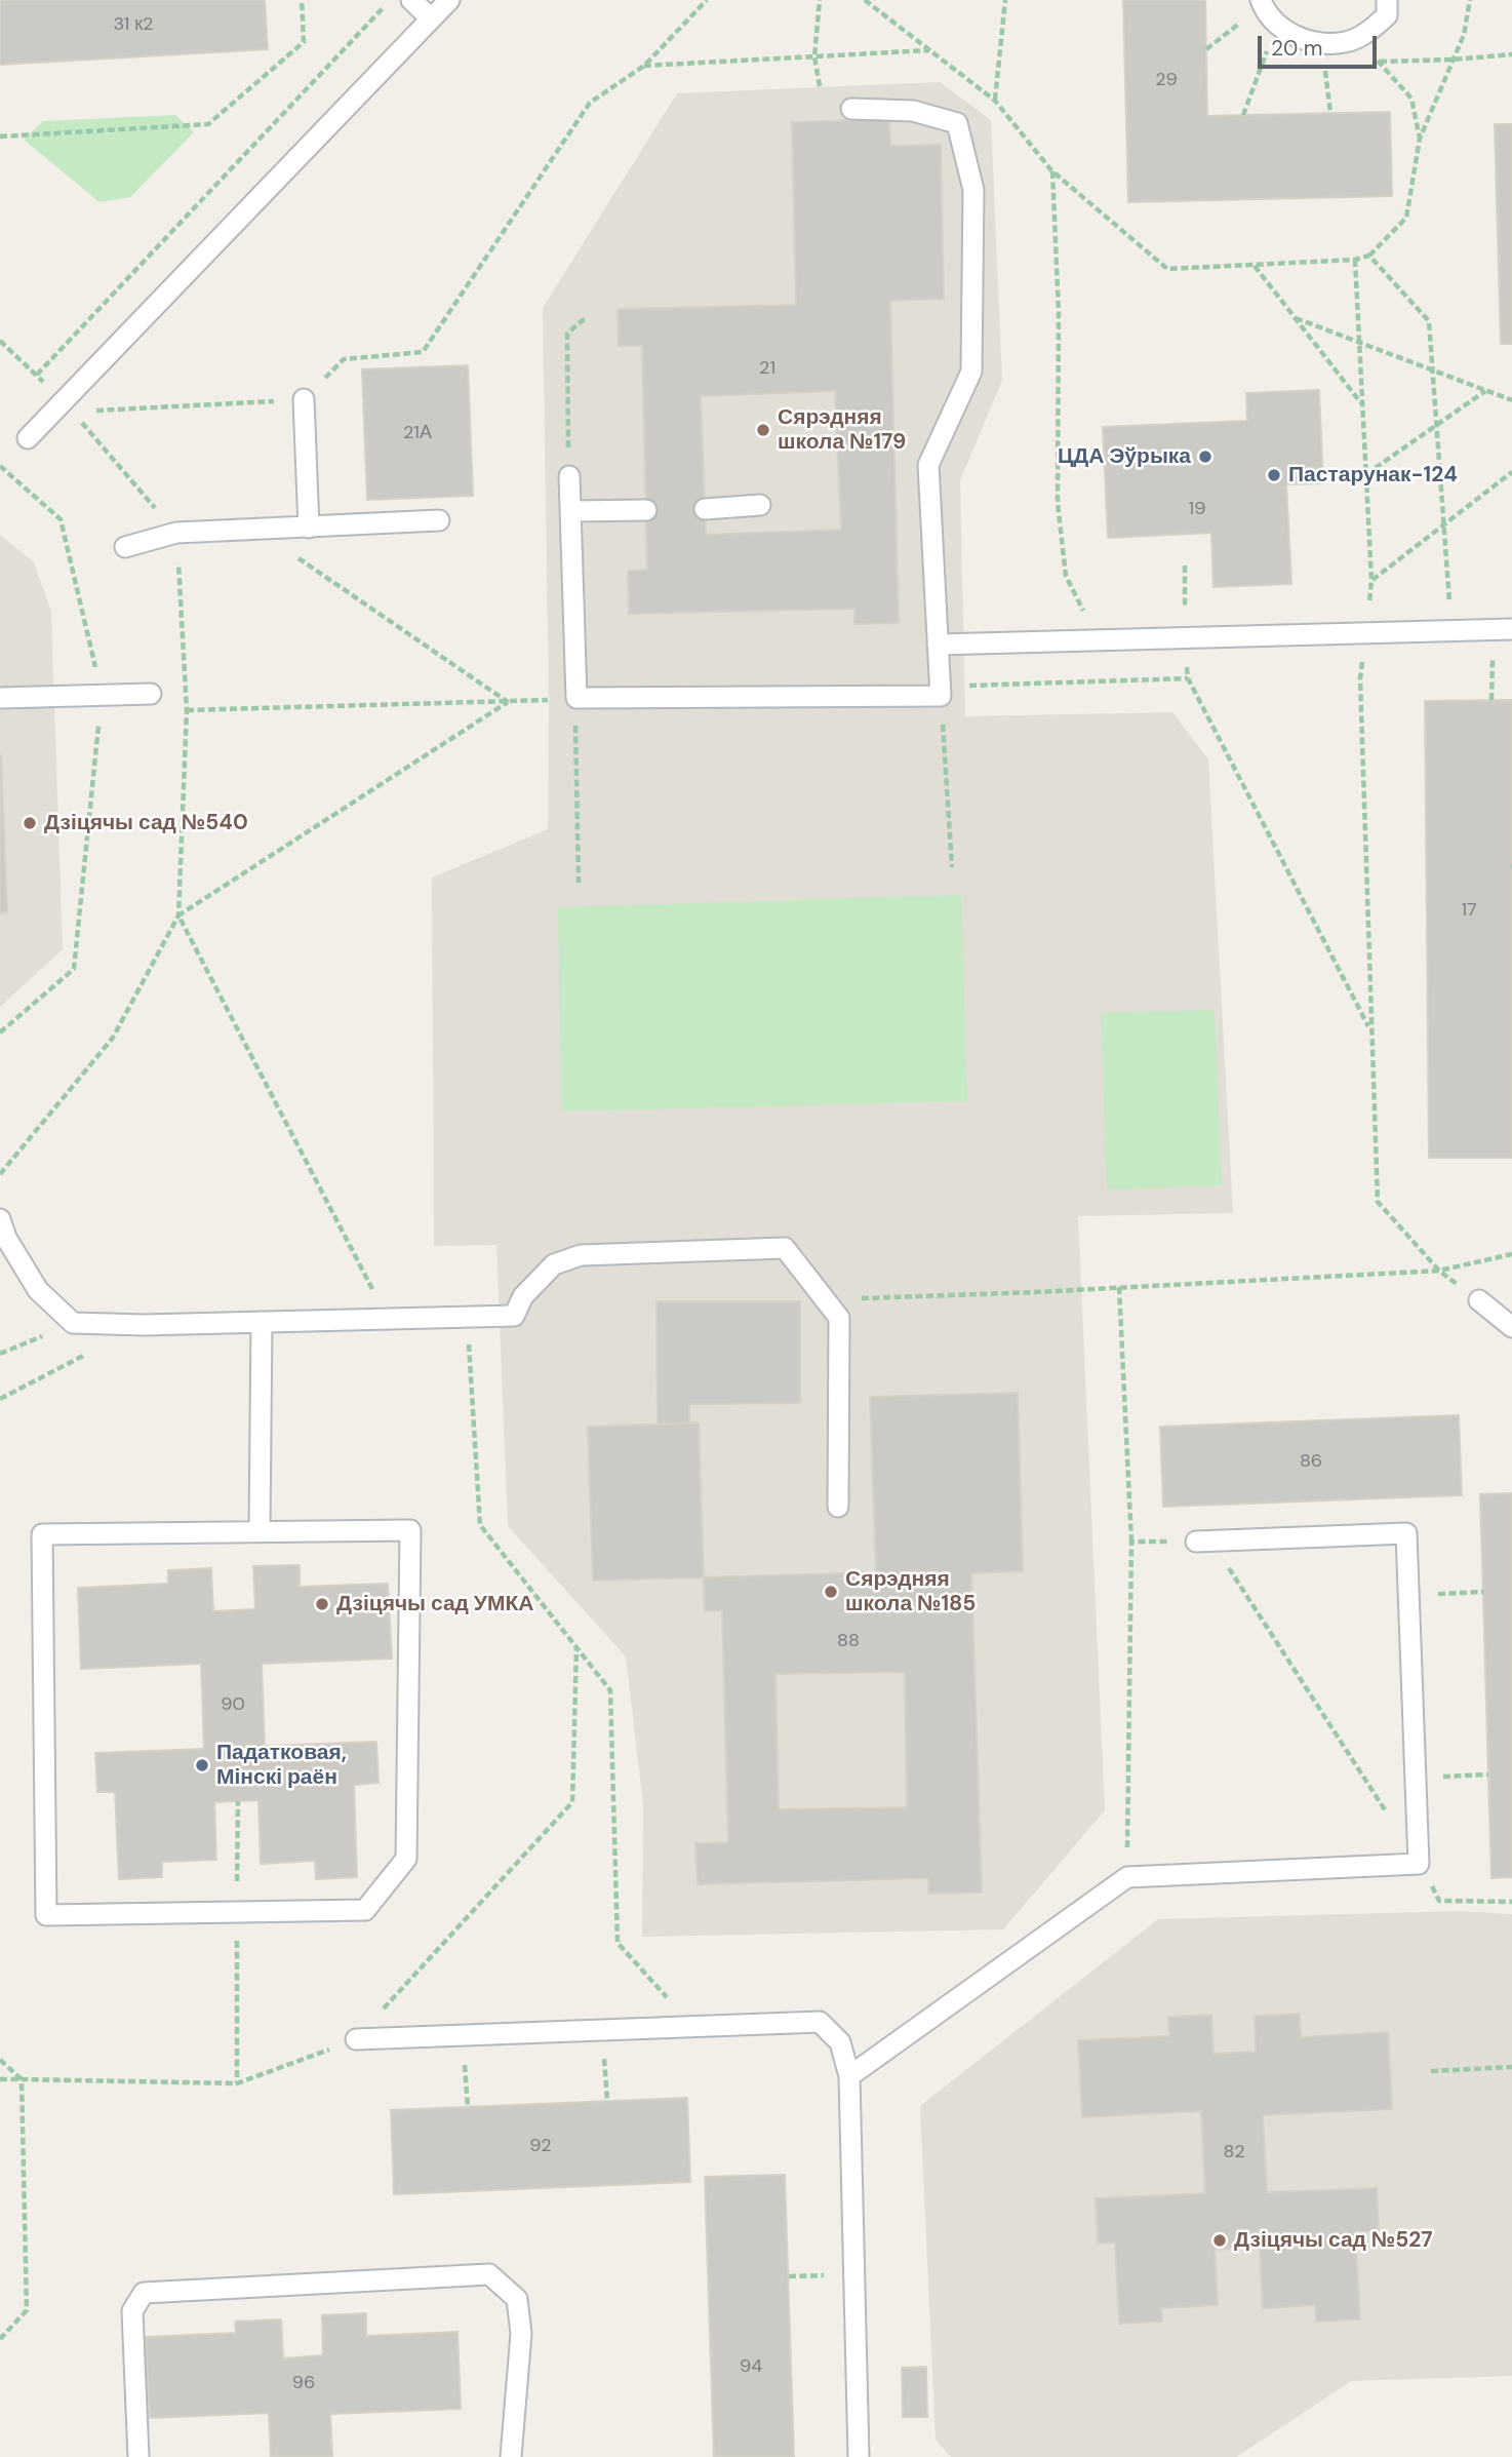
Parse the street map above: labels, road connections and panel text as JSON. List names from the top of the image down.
{
  "places": [
    "Сярэдняя школа №179",
    "ЦДА Эўрыка",
    "Пастарунак-124",
    "Дзіцячы сад №540",
    "Сярэдняя школа №185",
    "Дзіцячы сад УМКА",
    "Падатковая, Мінскі раён",
    "Дзіцячы сад №527"
  ],
  "house_numbers": [
    "31 к2",
    "29",
    "21",
    "21А",
    "19",
    "17",
    "86",
    "88",
    "90",
    "92",
    "82",
    "94",
    "96"
  ],
  "scale_bar": "20 m"
}
